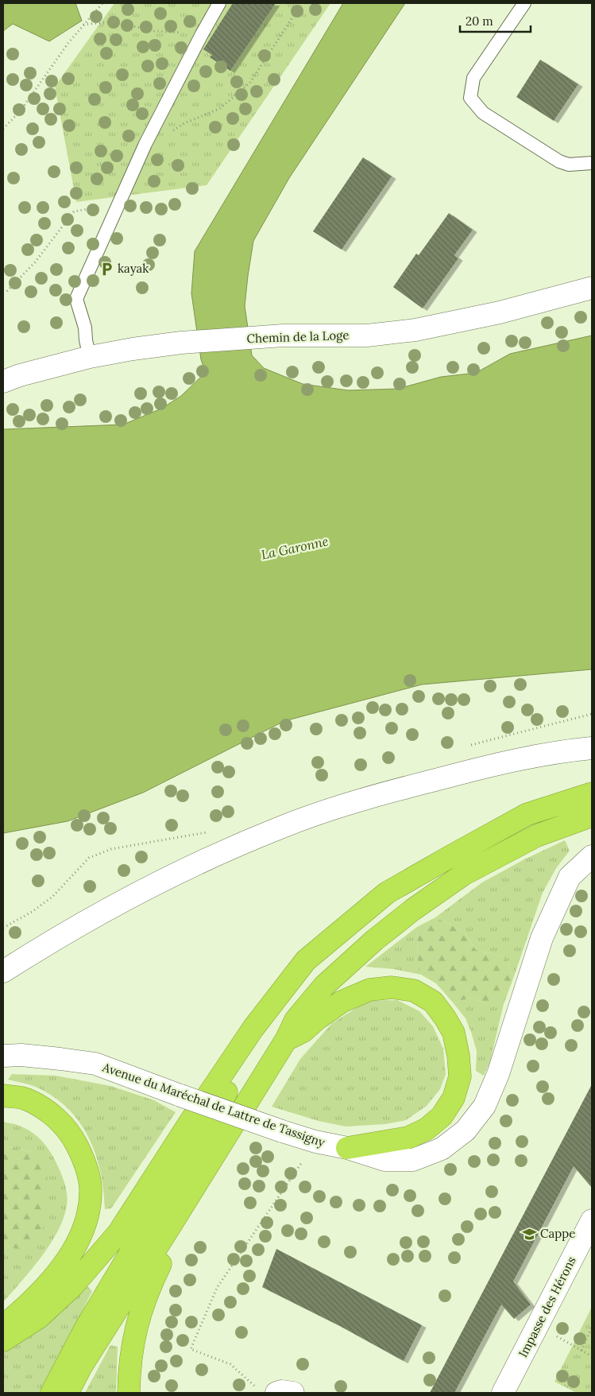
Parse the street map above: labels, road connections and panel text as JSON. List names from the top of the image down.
{
  "streets": {
    "main road": ["Chemin de la Loge", "Avenue du Maréchal de Lattre de Tassigny", "Impasse des Hérons"]
  },
  "water": ["La Garonne"],
  "places": {
    "parking": ["kayak"],
    "school or university": ["Cappe"]
  },
  "scale_bar": "20 m"
}
